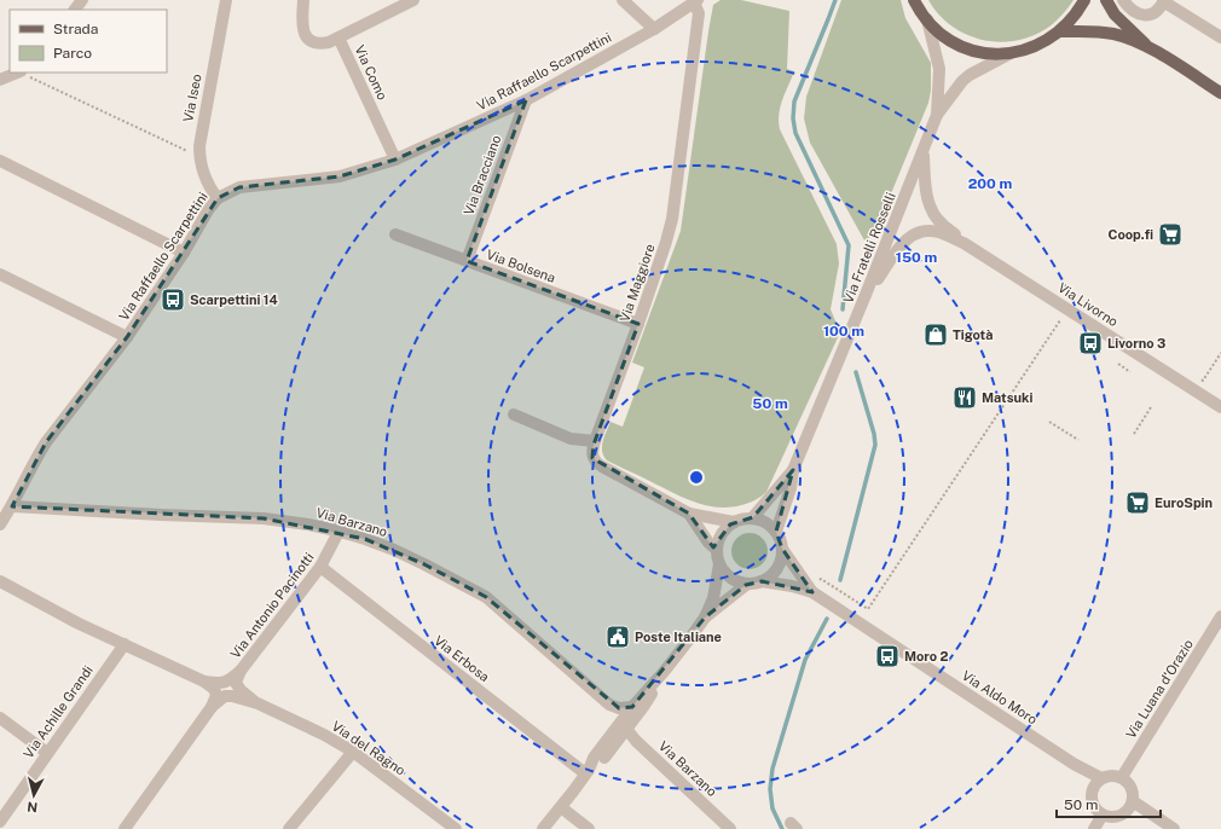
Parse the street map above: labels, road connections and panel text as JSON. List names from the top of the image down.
{
  "streets": {
    "street": [
      "Via Raffaello Scarpettini",
      "Via Como",
      "Via Iseo",
      "Via Bracciano",
      "Via Fratelli Rosselli",
      "Via Bolsena",
      "Via Maggiore",
      "Via Livorno",
      "Via Barzano",
      "Via Antonio Pacinotti",
      "Via Erbosa",
      "Via Luana d'Orazio",
      "Via Aldo Moro",
      "Via Achille Grandi",
      "Via del Ragno"
    ]
  },
  "crossings": [
    ["Via Raffaello Scarpettini", "Via Como"],
    ["Via Raffaello Scarpettini", "Via Iseo"],
    ["Via Raffaello Scarpettini", "Via Bracciano"],
    ["Via Raffaello Scarpettini", "Via Maggiore"],
    ["Via Raffaello Scarpettini", "Via Barzano"],
    ["Via Bracciano", "Via Bolsena"],
    ["Via Fratelli Rosselli", "Via Livorno"],
    ["Via Bolsena", "Via Maggiore"],
    ["Via Maggiore", "Via Aldo Moro"],
    ["Via Barzano", "Via Antonio Pacinotti"],
    ["Via Antonio Pacinotti", "Via Erbosa"],
    ["Via Luana d'Orazio", "Via Aldo Moro"]
  ],
  "places": {
    "supermarket": ["Coop.fi", "EuroSpin"],
    "bus stop": ["Scarpettini 14", "Livorno 3", "Moro 2"],
    "shop": ["Tigotà"],
    "restaurant": ["Matsuki"],
    "public building": ["Poste Italiane"]
  },
  "legend": ["Strada", "Parco"],
  "scale_bar": "50 m",
  "north": "bottom",
  "rings": [
    "200 m",
    "150 m",
    "100 m",
    "50 m"
  ]
}
